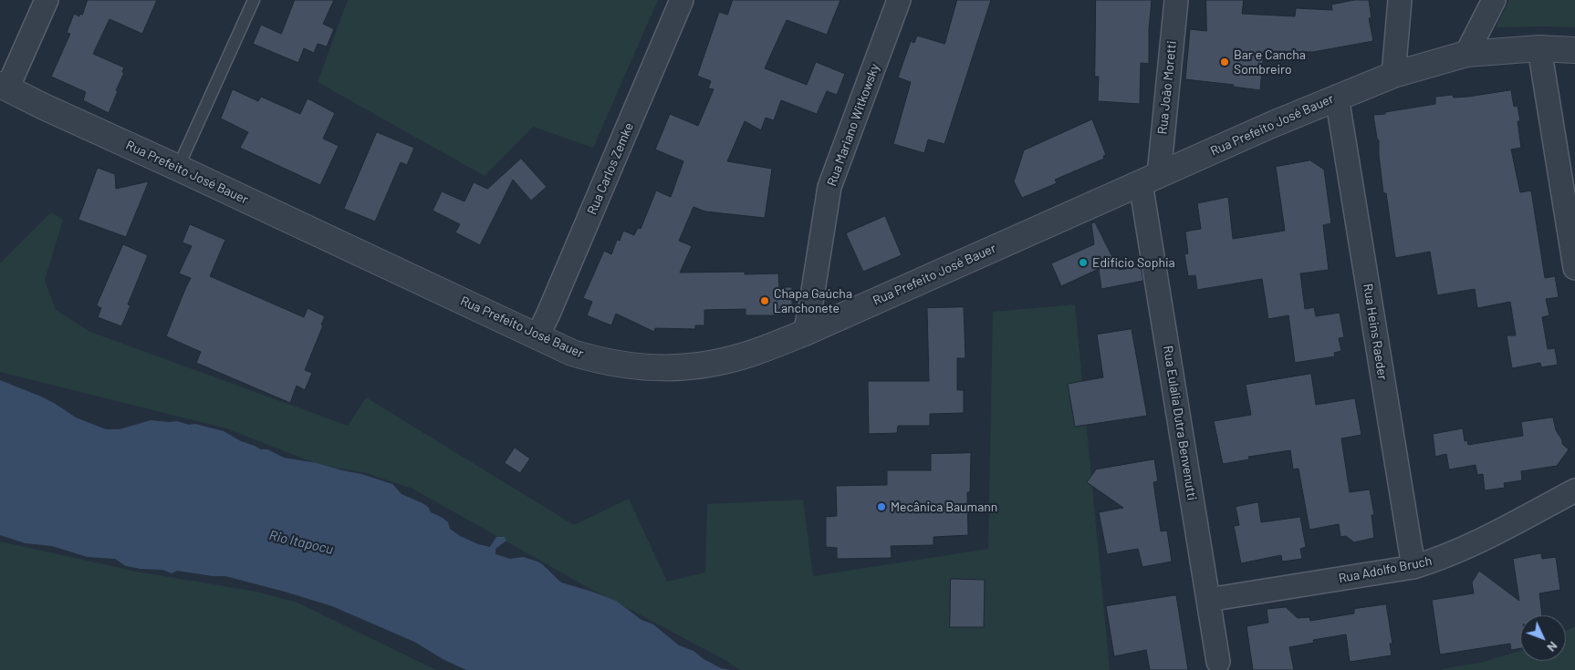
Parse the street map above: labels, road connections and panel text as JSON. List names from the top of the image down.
{
  "streets": {
    "street": [
      "Rua João Moretti",
      "Rua Mariano Witkowsky",
      "Rua Prefeito José Bauer",
      "Rua Carlos Zemke",
      "Rua Heins Raeder",
      "Rua Eulalia Dutra Benvenutti",
      "Rua Adolfo Bruch"
    ]
  },
  "crossings": [
    ["Rua João Moretti", "Rua Prefeito José Bauer"],
    ["Rua João Moretti", "Rua Eulalia Dutra Benvenutti"],
    ["Rua Mariano Witkowsky", "Rua Prefeito José Bauer"],
    ["Rua Prefeito José Bauer", "Rua Carlos Zemke"],
    ["Rua Prefeito José Bauer", "Rua Heins Raeder"],
    ["Rua Prefeito José Bauer", "Rua Eulalia Dutra Benvenutti"],
    ["Rua Heins Raeder", "Rua Adolfo Bruch"],
    ["Rua Eulalia Dutra Benvenutti", "Rua Adolfo Bruch"]
  ],
  "water": ["Rio Itapocu"],
  "places": [
    "Bar e Cancha Sombreiro",
    "Edifício Sophia",
    "Chapa Gaúcha Lanchonete",
    "Mecânica Baumann"
  ],
  "north": "bottom right"
}
